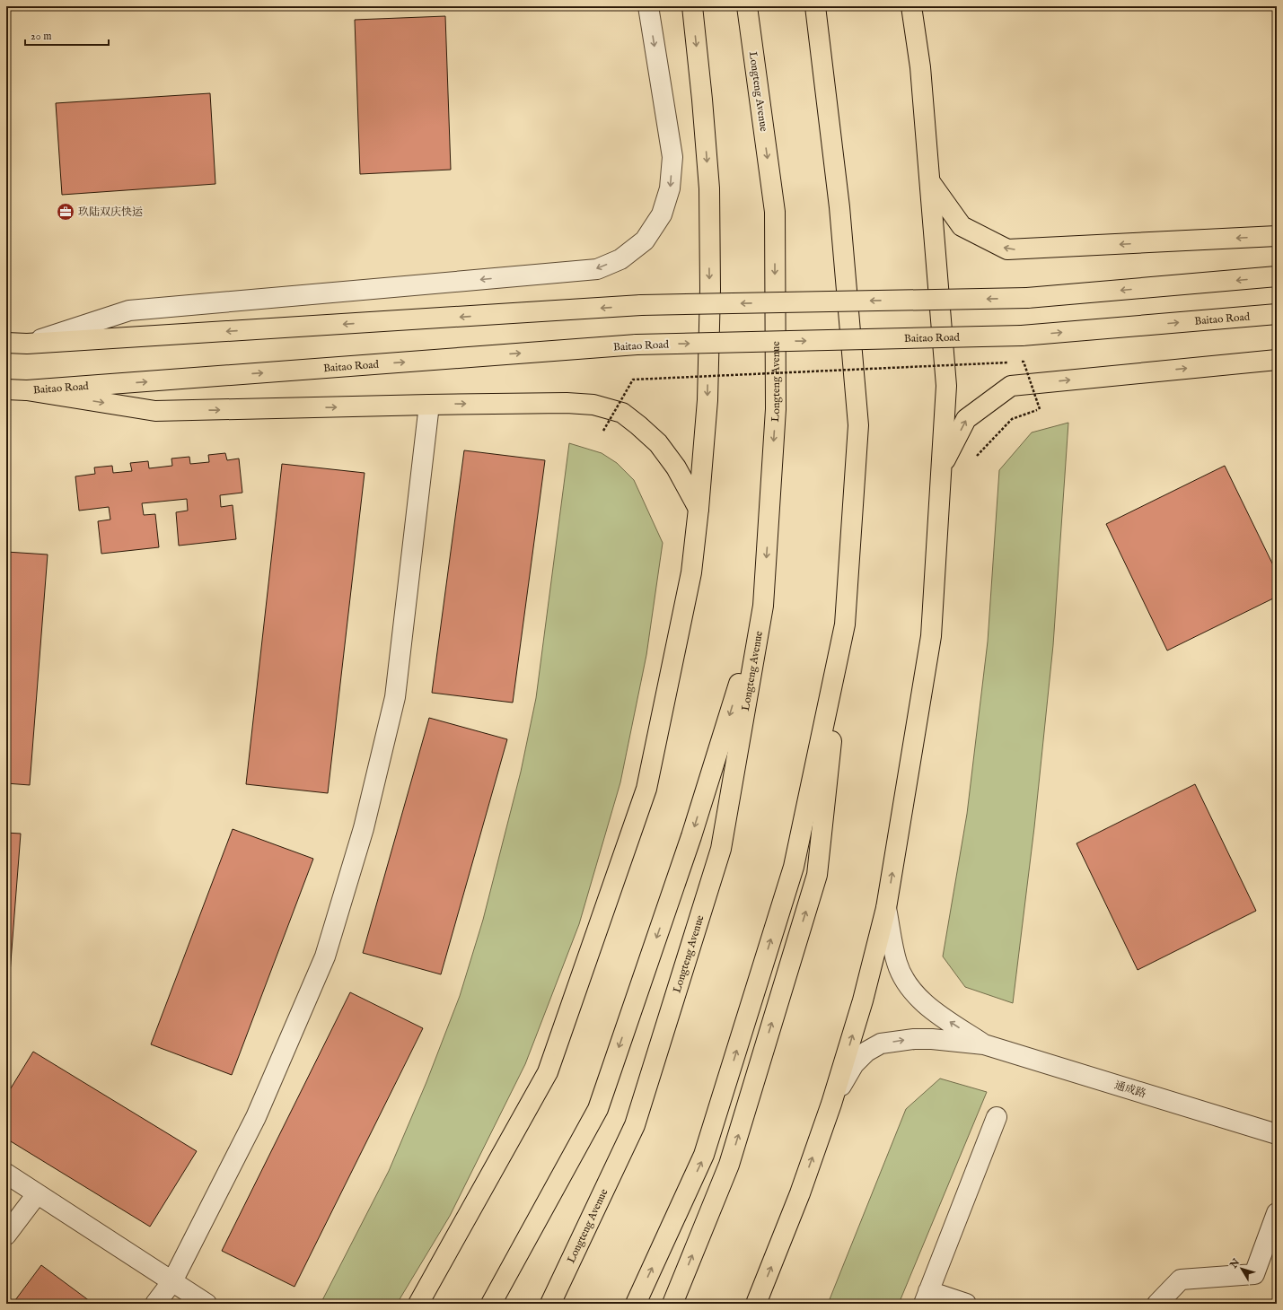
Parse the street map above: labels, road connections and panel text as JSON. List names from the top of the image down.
{
  "streets": {
    "main road": ["Longteng Avenue", "Baitao Road"],
    "street": ["通成路"]
  },
  "places": {
    "office": ["玖陆双庆快运"]
  },
  "scale_bar": "20 m",
  "north": "top left"
}
